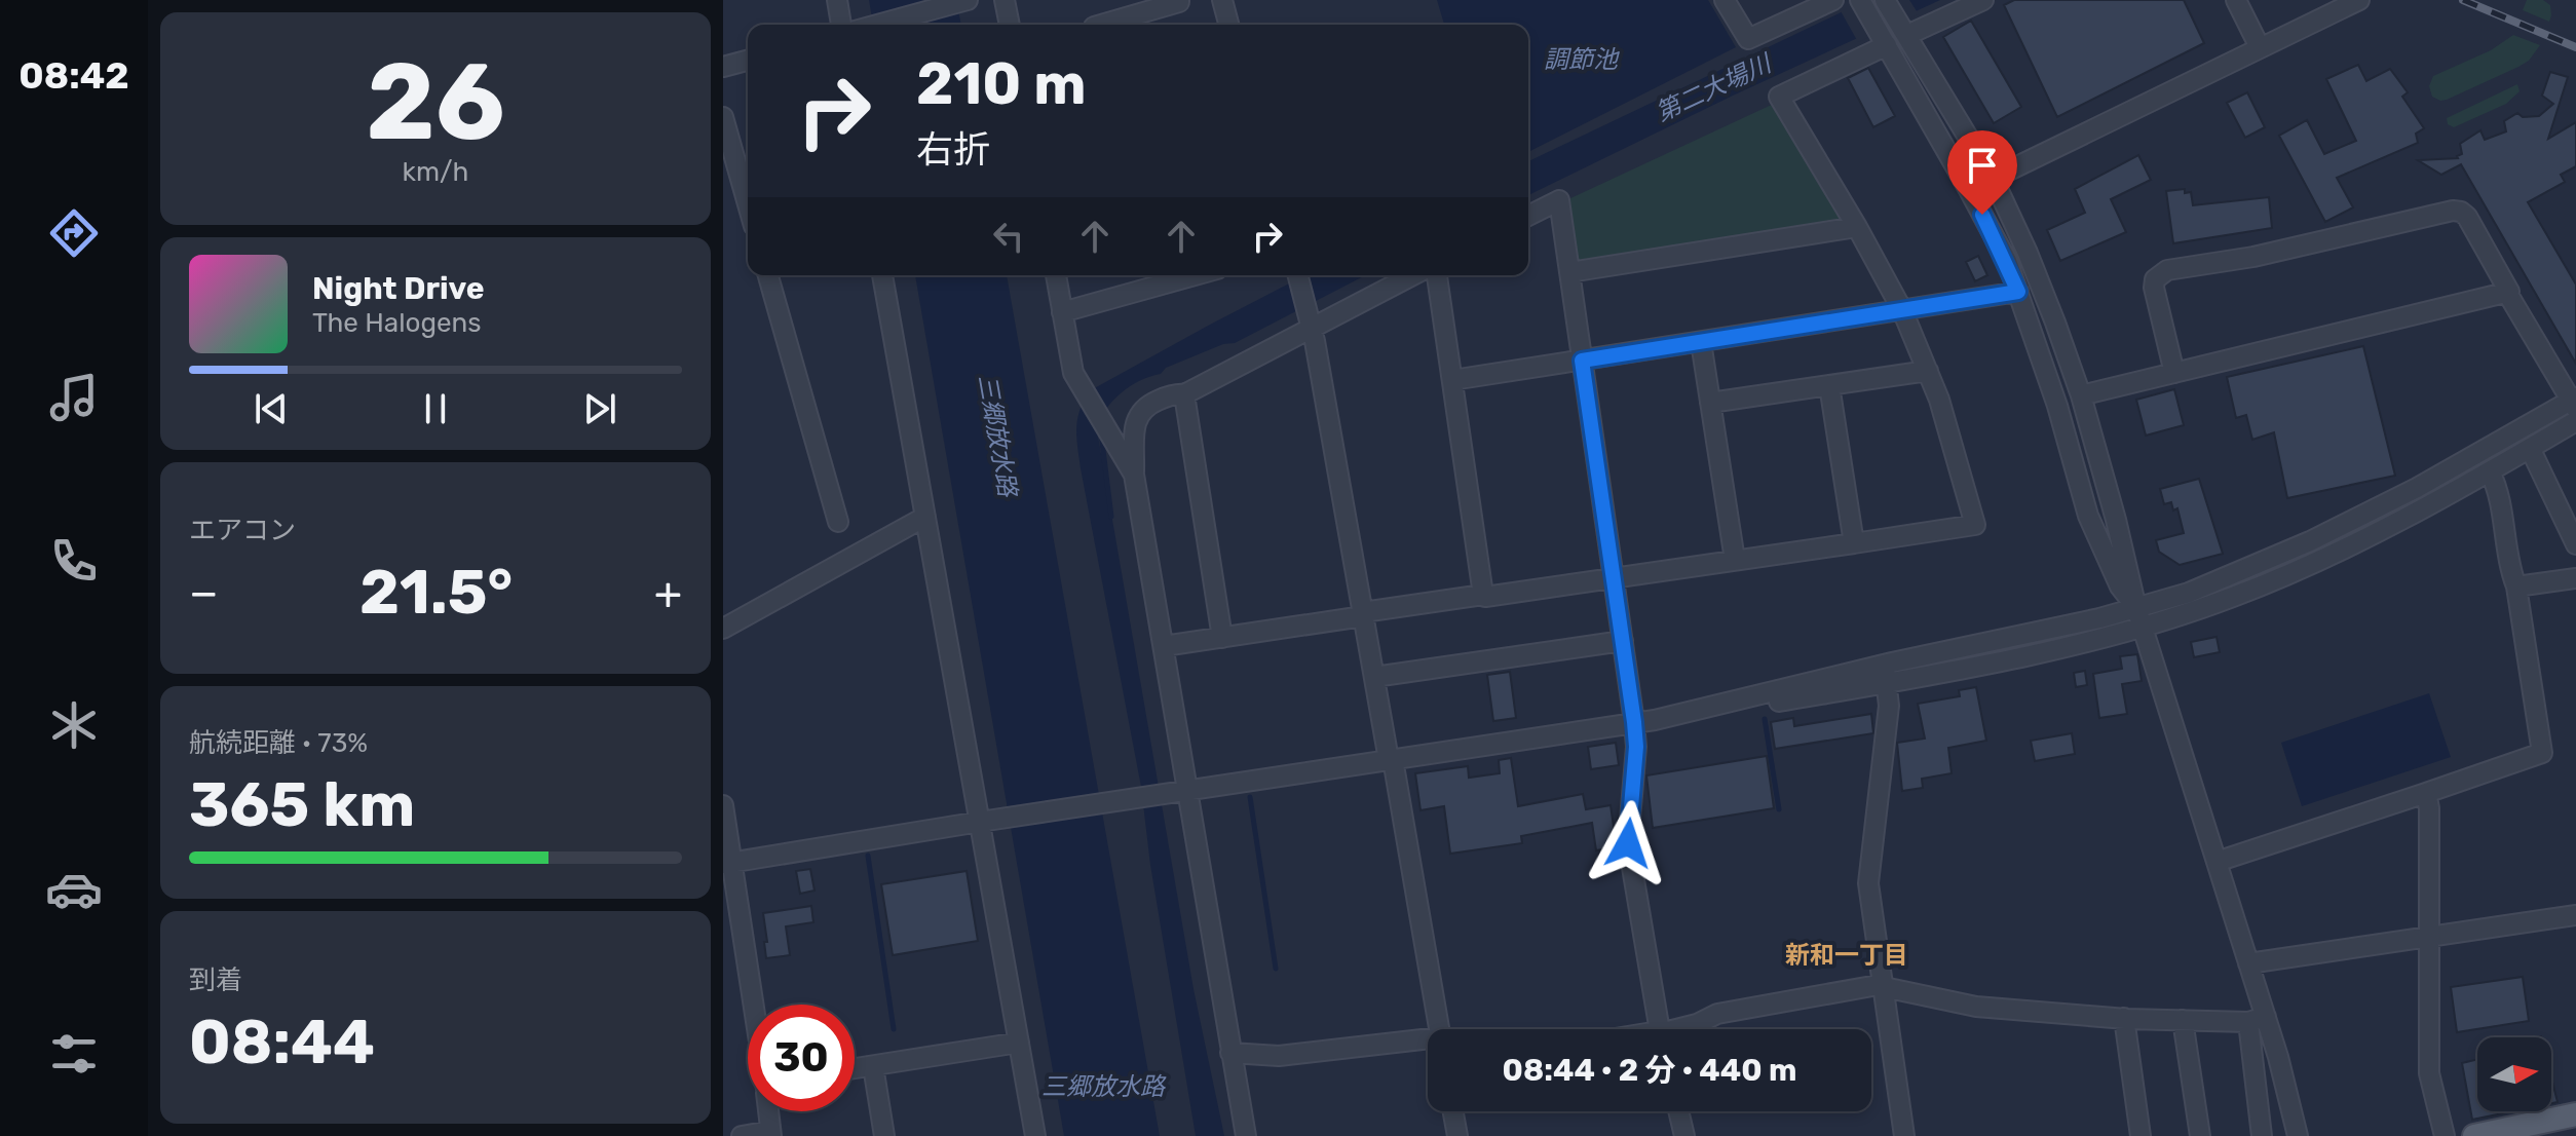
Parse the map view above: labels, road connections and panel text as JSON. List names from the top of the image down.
{
  "districts": ["新和一丁目"],
  "water": ["調節池", "第二大場川", "三郷放水路"],
  "north": "right",
  "page": {
    "tabs": "08:42",
    "tile": [
      ["26", "km/h"],
      "エアコン",
      ["航続距離 · 73%", "365 km"],
      ["到着", "08:44"]
    ],
    "turn": ["210 m", "右折"],
    "song": ["Night Drive", "The Halogens"],
    "heat": ["−", "21.5°", "+"],
    "limit": "30",
    "trip": "08:44 · 2 分 · 440 m"
  }
}
